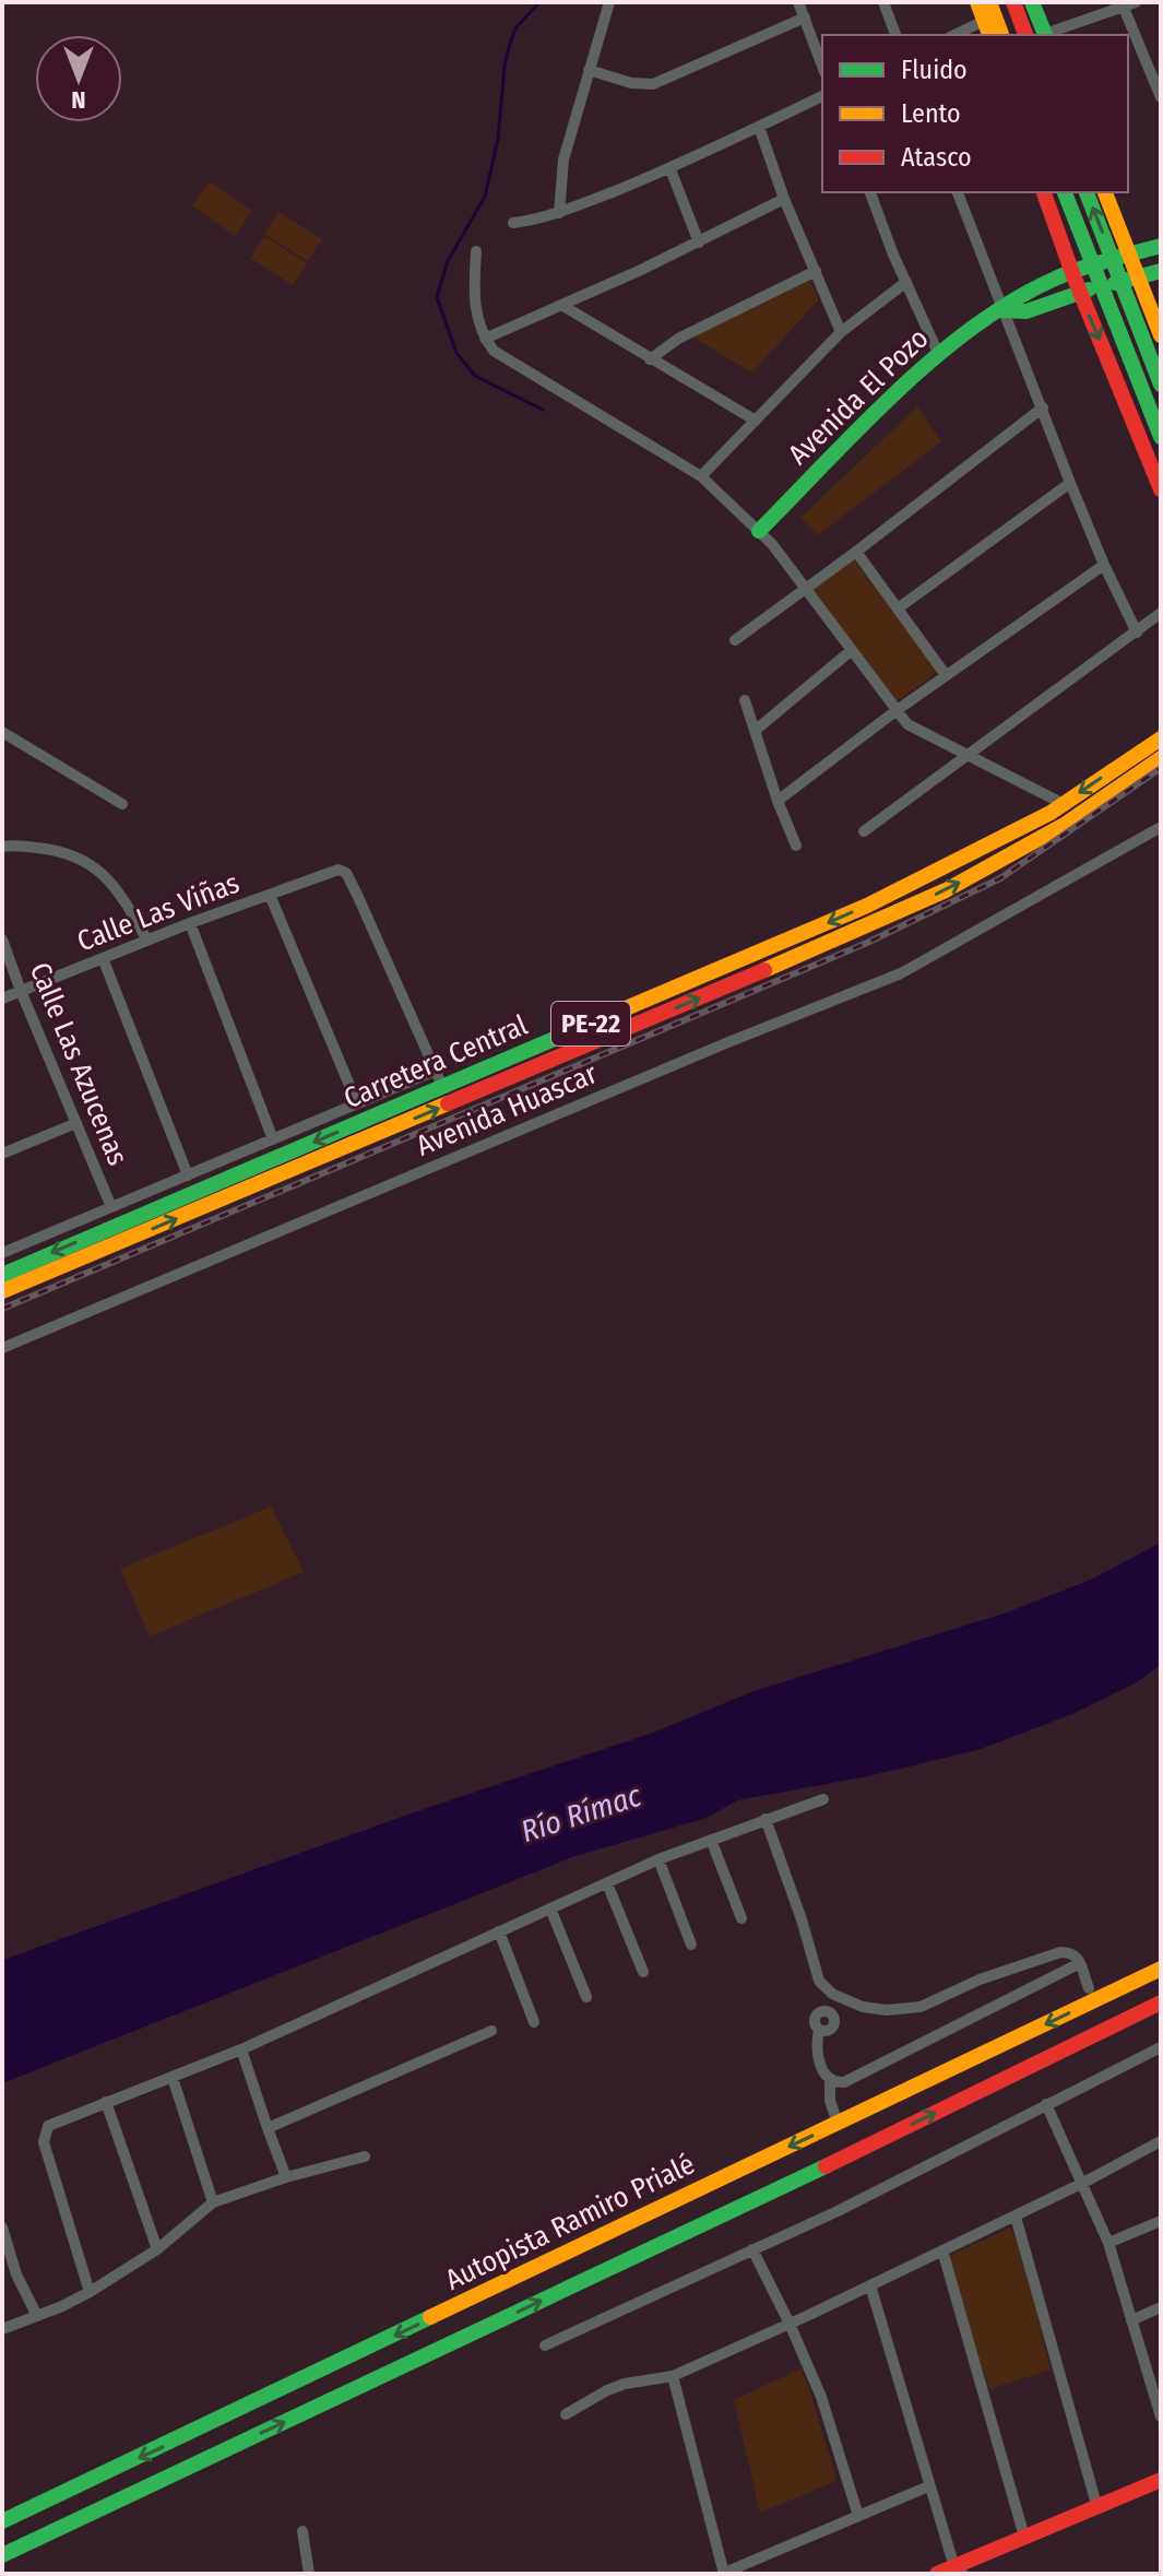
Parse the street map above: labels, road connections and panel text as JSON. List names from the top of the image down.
{
  "streets": {
    "main road": [
      "Avenida El Pozo",
      "PE-22",
      "Carretera Central",
      "Autopista Ramiro Prialé"
    ],
    "street": ["Calle Las Viñas", "Calle Las Azucenas", "Avenida Huascar"]
  },
  "crossings": [
    ["Calle Las Viñas", "Carretera Central"],
    ["Calle Las Viñas", "Calle Las Azucenas"]
  ],
  "water": ["Río Rímac"],
  "legend": ["Fluido", "Lento", "Atasco"],
  "north": "bottom"
}
